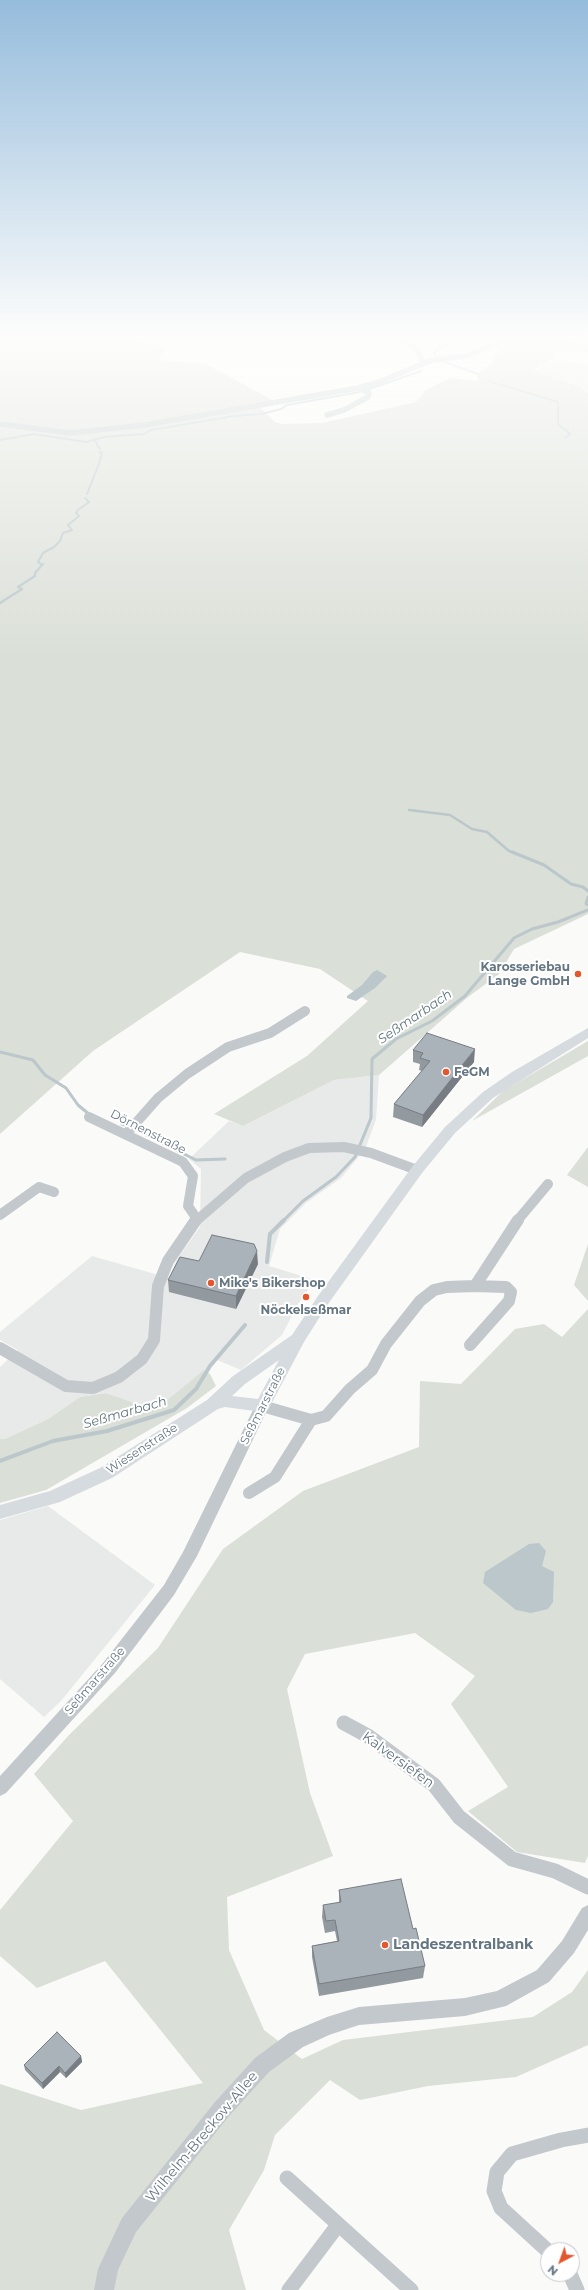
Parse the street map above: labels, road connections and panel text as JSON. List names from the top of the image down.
{
  "streets": {
    "main road": ["Seßmarstraße", "Wiesenstraße"],
    "street": ["Dörnenstraße", "Kalversiefen", "Wilhelm-Breckow-Allee"]
  },
  "crossings": [
    ["Seßmarstraße", "Wiesenstraße"]
  ],
  "water": ["Seßmarbach"],
  "places": [
    "Karosseriebau Lange GmbH",
    "FeGM",
    "Mike's Bikershop",
    "Nöckelseßmar",
    "Landeszentralbank"
  ],
  "north": "bottom left"
}
